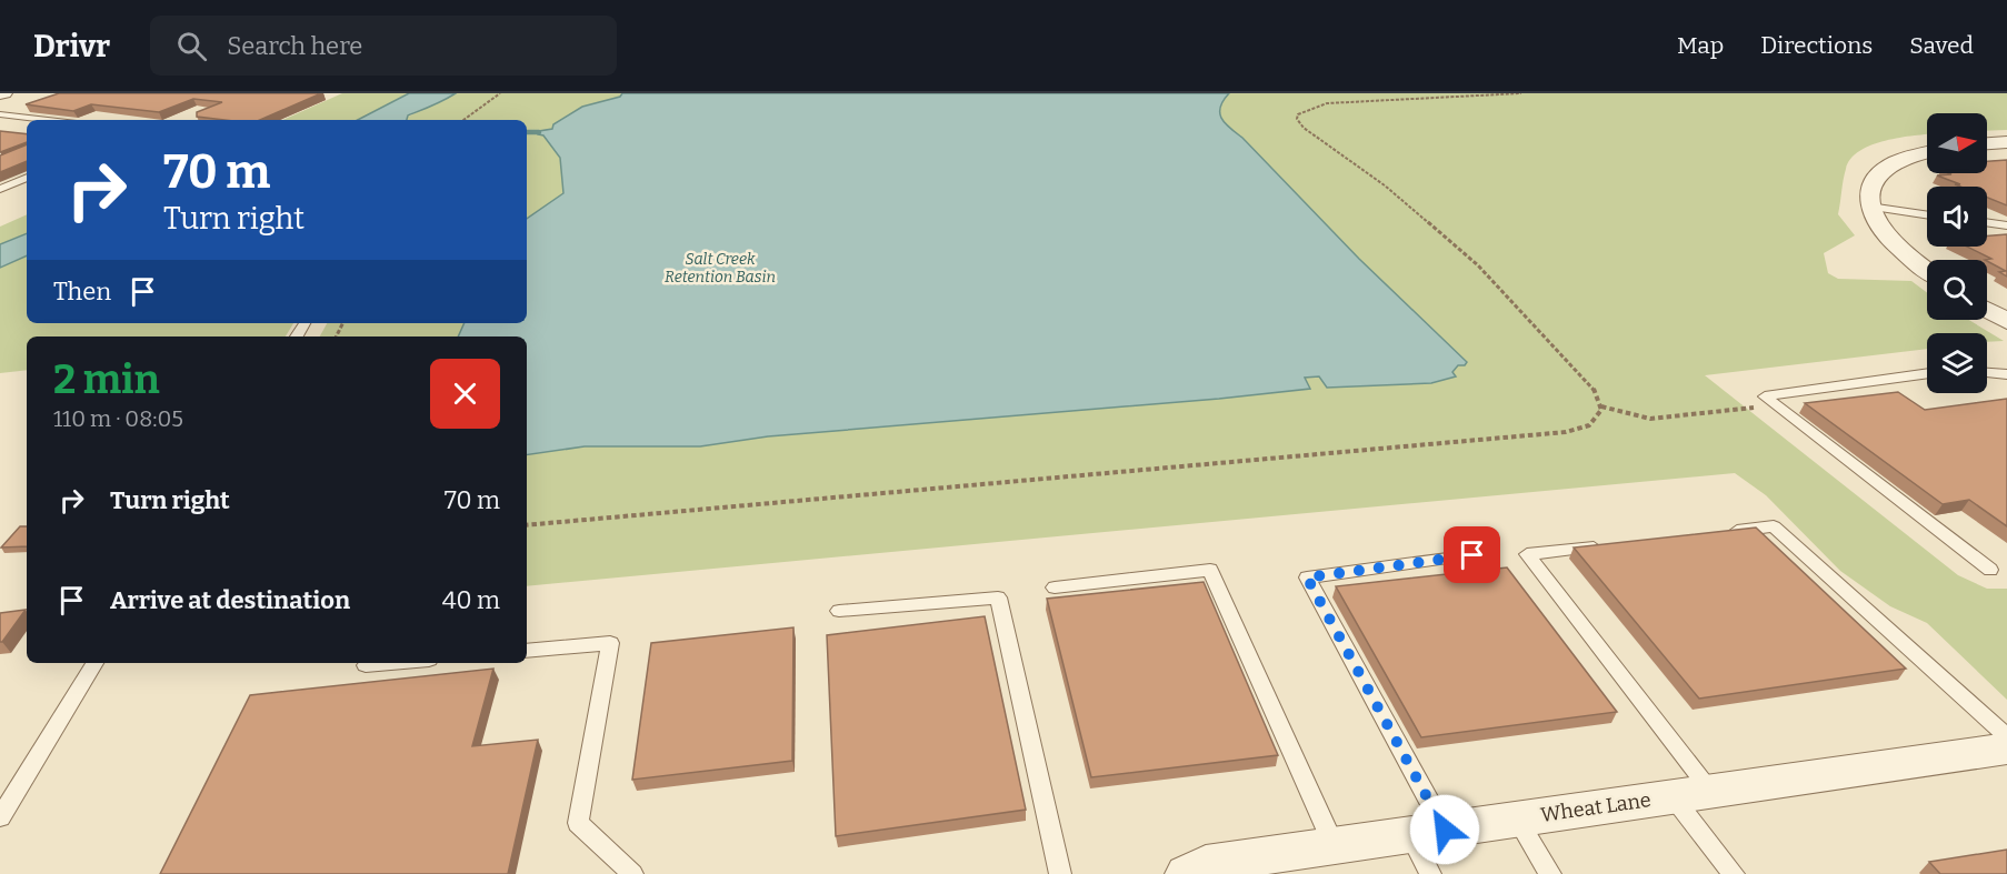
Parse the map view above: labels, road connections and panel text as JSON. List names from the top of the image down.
{
  "streets": {
    "street": ["Wheat Lane"]
  },
  "water": ["Salt Creek Retention Basin"],
  "north": "right",
  "page": {
    "header": "Drivr",
    "search": "Search here",
    "nav": ["Map", "Directions", "Saved"],
    "turn": ["70 m", "Turn right"],
    "then": "Then",
    "heading": ["2 min", "110 m · 08:05"],
    "list": [
      {
        "name": "Turn right",
        "value": "70 m"
      },
      {
        "name": "Arrive at destination",
        "value": "40 m"
      }
    ]
  }
}
